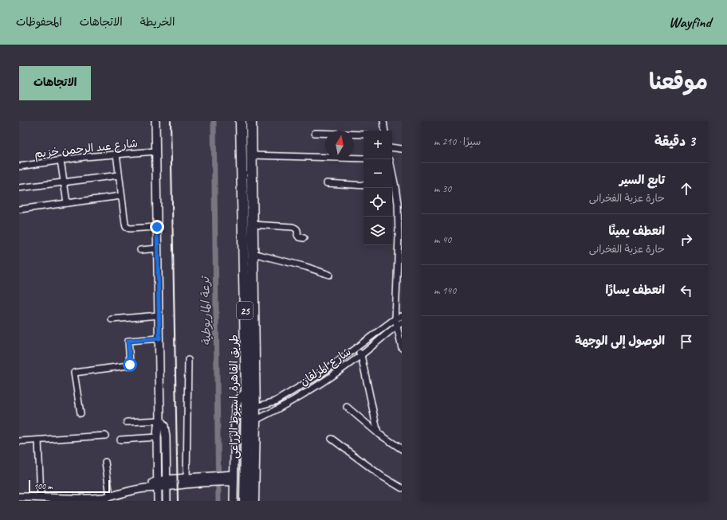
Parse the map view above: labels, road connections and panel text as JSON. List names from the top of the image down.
{
  "streets": {
    "highway": ["25", "طريق القاهرة, اسيوط الزراعى"],
    "street": ["شارع عبد الرحمن خزيم", "شارع المزلقان"]
  },
  "crossings": [
    ["شارع المزلقان", "طريق القاهرة, اسيوط الزراعى"]
  ],
  "water": ["ترعة الماريوطية"],
  "scale_bar": "100 m",
  "north": "top",
  "page": {
    "header": "Wayfind",
    "nav": ["الخريطة", "الاتجاهات", "المحفوظات"],
    "title": "موقعنا",
    "buttons": "الاتجاهات",
    "heading": ["3 دقيقة", "سيرًا · 210 m"],
    "map_buttons": ["+", "−"],
    "list": [
      ["تابع السير", "حارة عزبة الفخرانى", "30 m"],
      ["انعطف يمينًا", "حارة عزبة الفخرانى", "40 m"],
      ["انعطف يسارًا", "140 m"],
      "الوصول إلى الوجهة"
    ],
    "scale": "100 m"
  }
}
